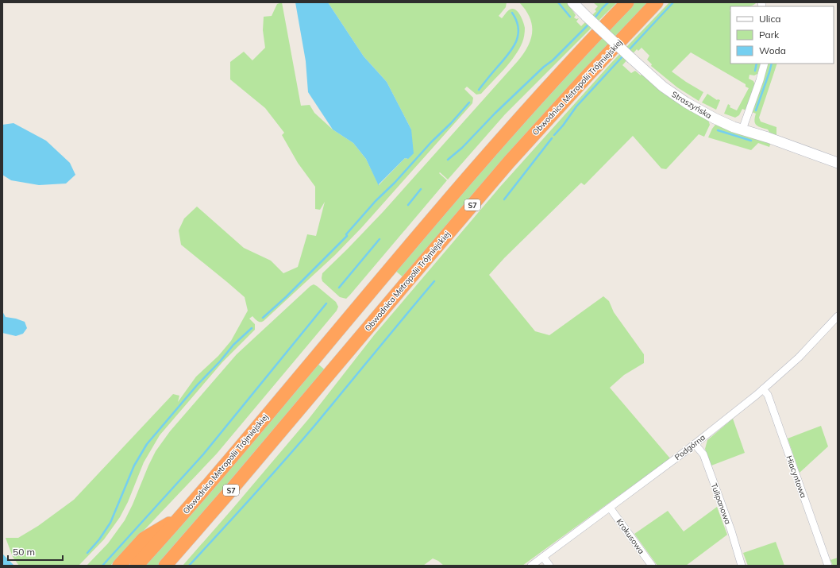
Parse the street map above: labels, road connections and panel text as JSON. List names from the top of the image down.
{
  "streets": {
    "highway": ["Obwodnica Metropolii Trójmiejskiej", "S7"],
    "street": [
      "Straszyńska",
      "Podgórna",
      "Hiacyntowa",
      "Tulipanowa",
      "Krokusowa"
    ]
  },
  "crossings": [
    ["Podgórna", "Hiacyntowa"],
    ["Podgórna", "Tulipanowa"],
    ["Podgórna", "Krokusowa"]
  ],
  "legend": ["Ulica", "Park", "Woda"],
  "scale_bar": "50 m"
}
